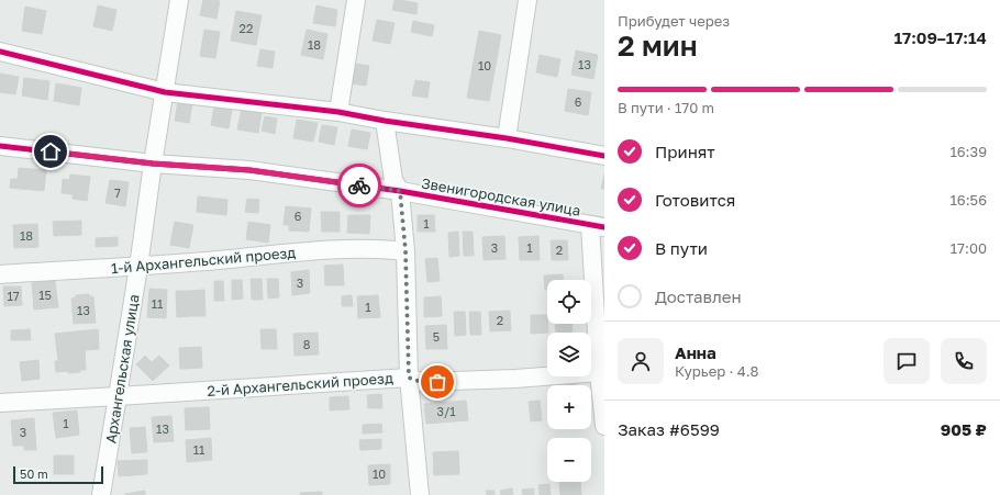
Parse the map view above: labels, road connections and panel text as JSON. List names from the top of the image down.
{
  "streets": {
    "street": [
      "Звенигородская улица",
      "1-й Архангельский проезд",
      "Архангельская улица",
      "2-й Архангельский проезд"
    ]
  },
  "crossings": [
    ["Звенигородская улица", "Архангельская улица"],
    ["1-й Архангельский проезд", "Архангельская улица"],
    ["Архангельская улица", "2-й Архангельский проезд"]
  ],
  "house_numbers": [
    "22",
    "18",
    "13",
    "10",
    "6",
    "7",
    "6",
    "1",
    "18",
    "3",
    "1",
    "2",
    "3",
    "15",
    "17",
    "11",
    "1",
    "13",
    "2",
    "5",
    "8",
    "3/1",
    "1",
    "13",
    "3",
    "11",
    "10"
  ],
  "scale_bar": "50 m",
  "page": {
    "heading": ["2 мин", "Прибудет через", "17:09–17:14"],
    "panel": [
      "Анна",
      "Курьер · 4.8",
      "Заказ #6599",
      "905 ₽"
    ],
    "bar": "В пути · 170 m",
    "list": [
      ["Принят", "16:39"],
      ["Готовится", "16:56"],
      ["В пути", "17:00"],
      "Доставлен"
    ],
    "map_buttons": ["+", "−"],
    "scale": "50 m"
  }
}
